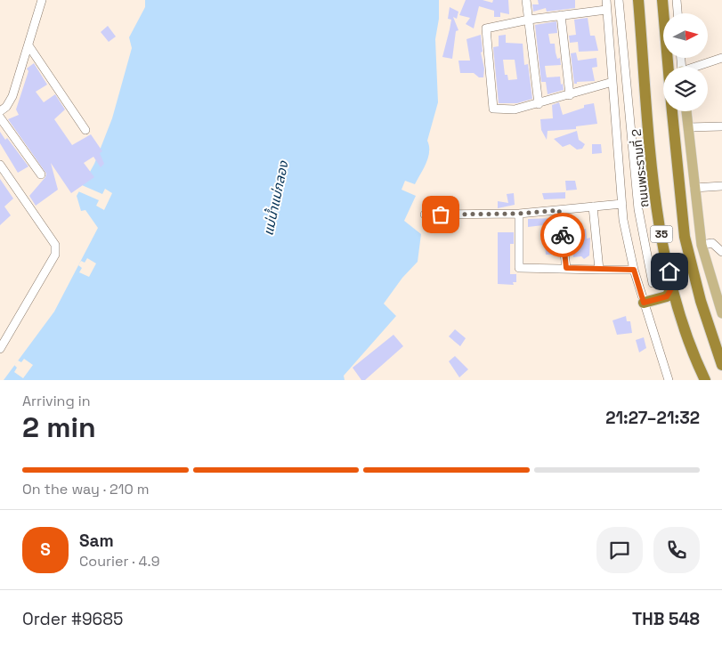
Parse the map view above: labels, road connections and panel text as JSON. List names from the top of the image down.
{
  "streets": {
    "highway": ["ถนนพระรามที่ 2", "35"]
  },
  "water": ["แม่น้ำแม่กลอง"],
  "north": "right",
  "page": {
    "heading": ["2 min", "Arriving in", "21:27–21:32"],
    "panel": [
      "Sam",
      "Courier · 4.9",
      "Order #9685",
      "THB 548"
    ],
    "bar": "On the way · 210 m",
    "round": "S"
  }
}
